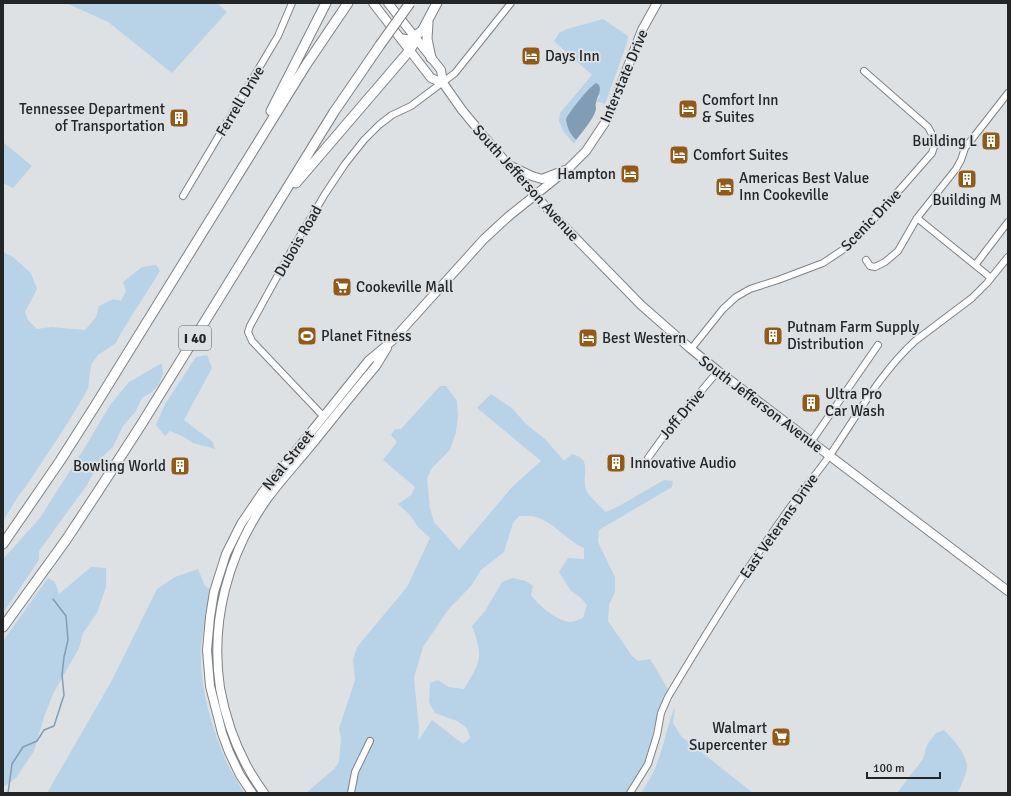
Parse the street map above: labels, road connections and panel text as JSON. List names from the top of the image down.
{
  "streets": {
    "highway": ["I 40"],
    "main road": ["Interstate Drive", "South Jefferson Avenue", "Neal Street"],
    "street": [
      "Ferrell Drive",
      "Scenic Drive",
      "Dubois Road",
      "Joff Drive",
      "East Veterans Drive"
    ]
  },
  "crossings": [
    ["Interstate Drive", "South Jefferson Avenue"],
    ["Interstate Drive", "Neal Street"],
    ["South Jefferson Avenue", "Scenic Drive"],
    ["South Jefferson Avenue", "Dubois Road"],
    ["South Jefferson Avenue", "Joff Drive"],
    ["South Jefferson Avenue", "Neal Street"],
    ["South Jefferson Avenue", "East Veterans Drive"],
    ["Dubois Road", "Neal Street"]
  ],
  "places": {
    "hotel": [
      "Days Inn",
      "Comfort Inn & Suites",
      "Comfort Suites",
      "Hampton",
      "Americas Best Value Inn Cookeville",
      "Best Western"
    ],
    "building": [
      "Tennessee Department of Transportation",
      "Building L",
      "Building M",
      "Putnam Farm Supply Distribution",
      "Ultra Pro Car Wash",
      "Innovative Audio",
      "Bowling World"
    ],
    "supermarket": ["Cookeville Mall", "Walmart Supercenter"],
    "sports": ["Planet Fitness"]
  },
  "scale_bar": "100 m"
}
